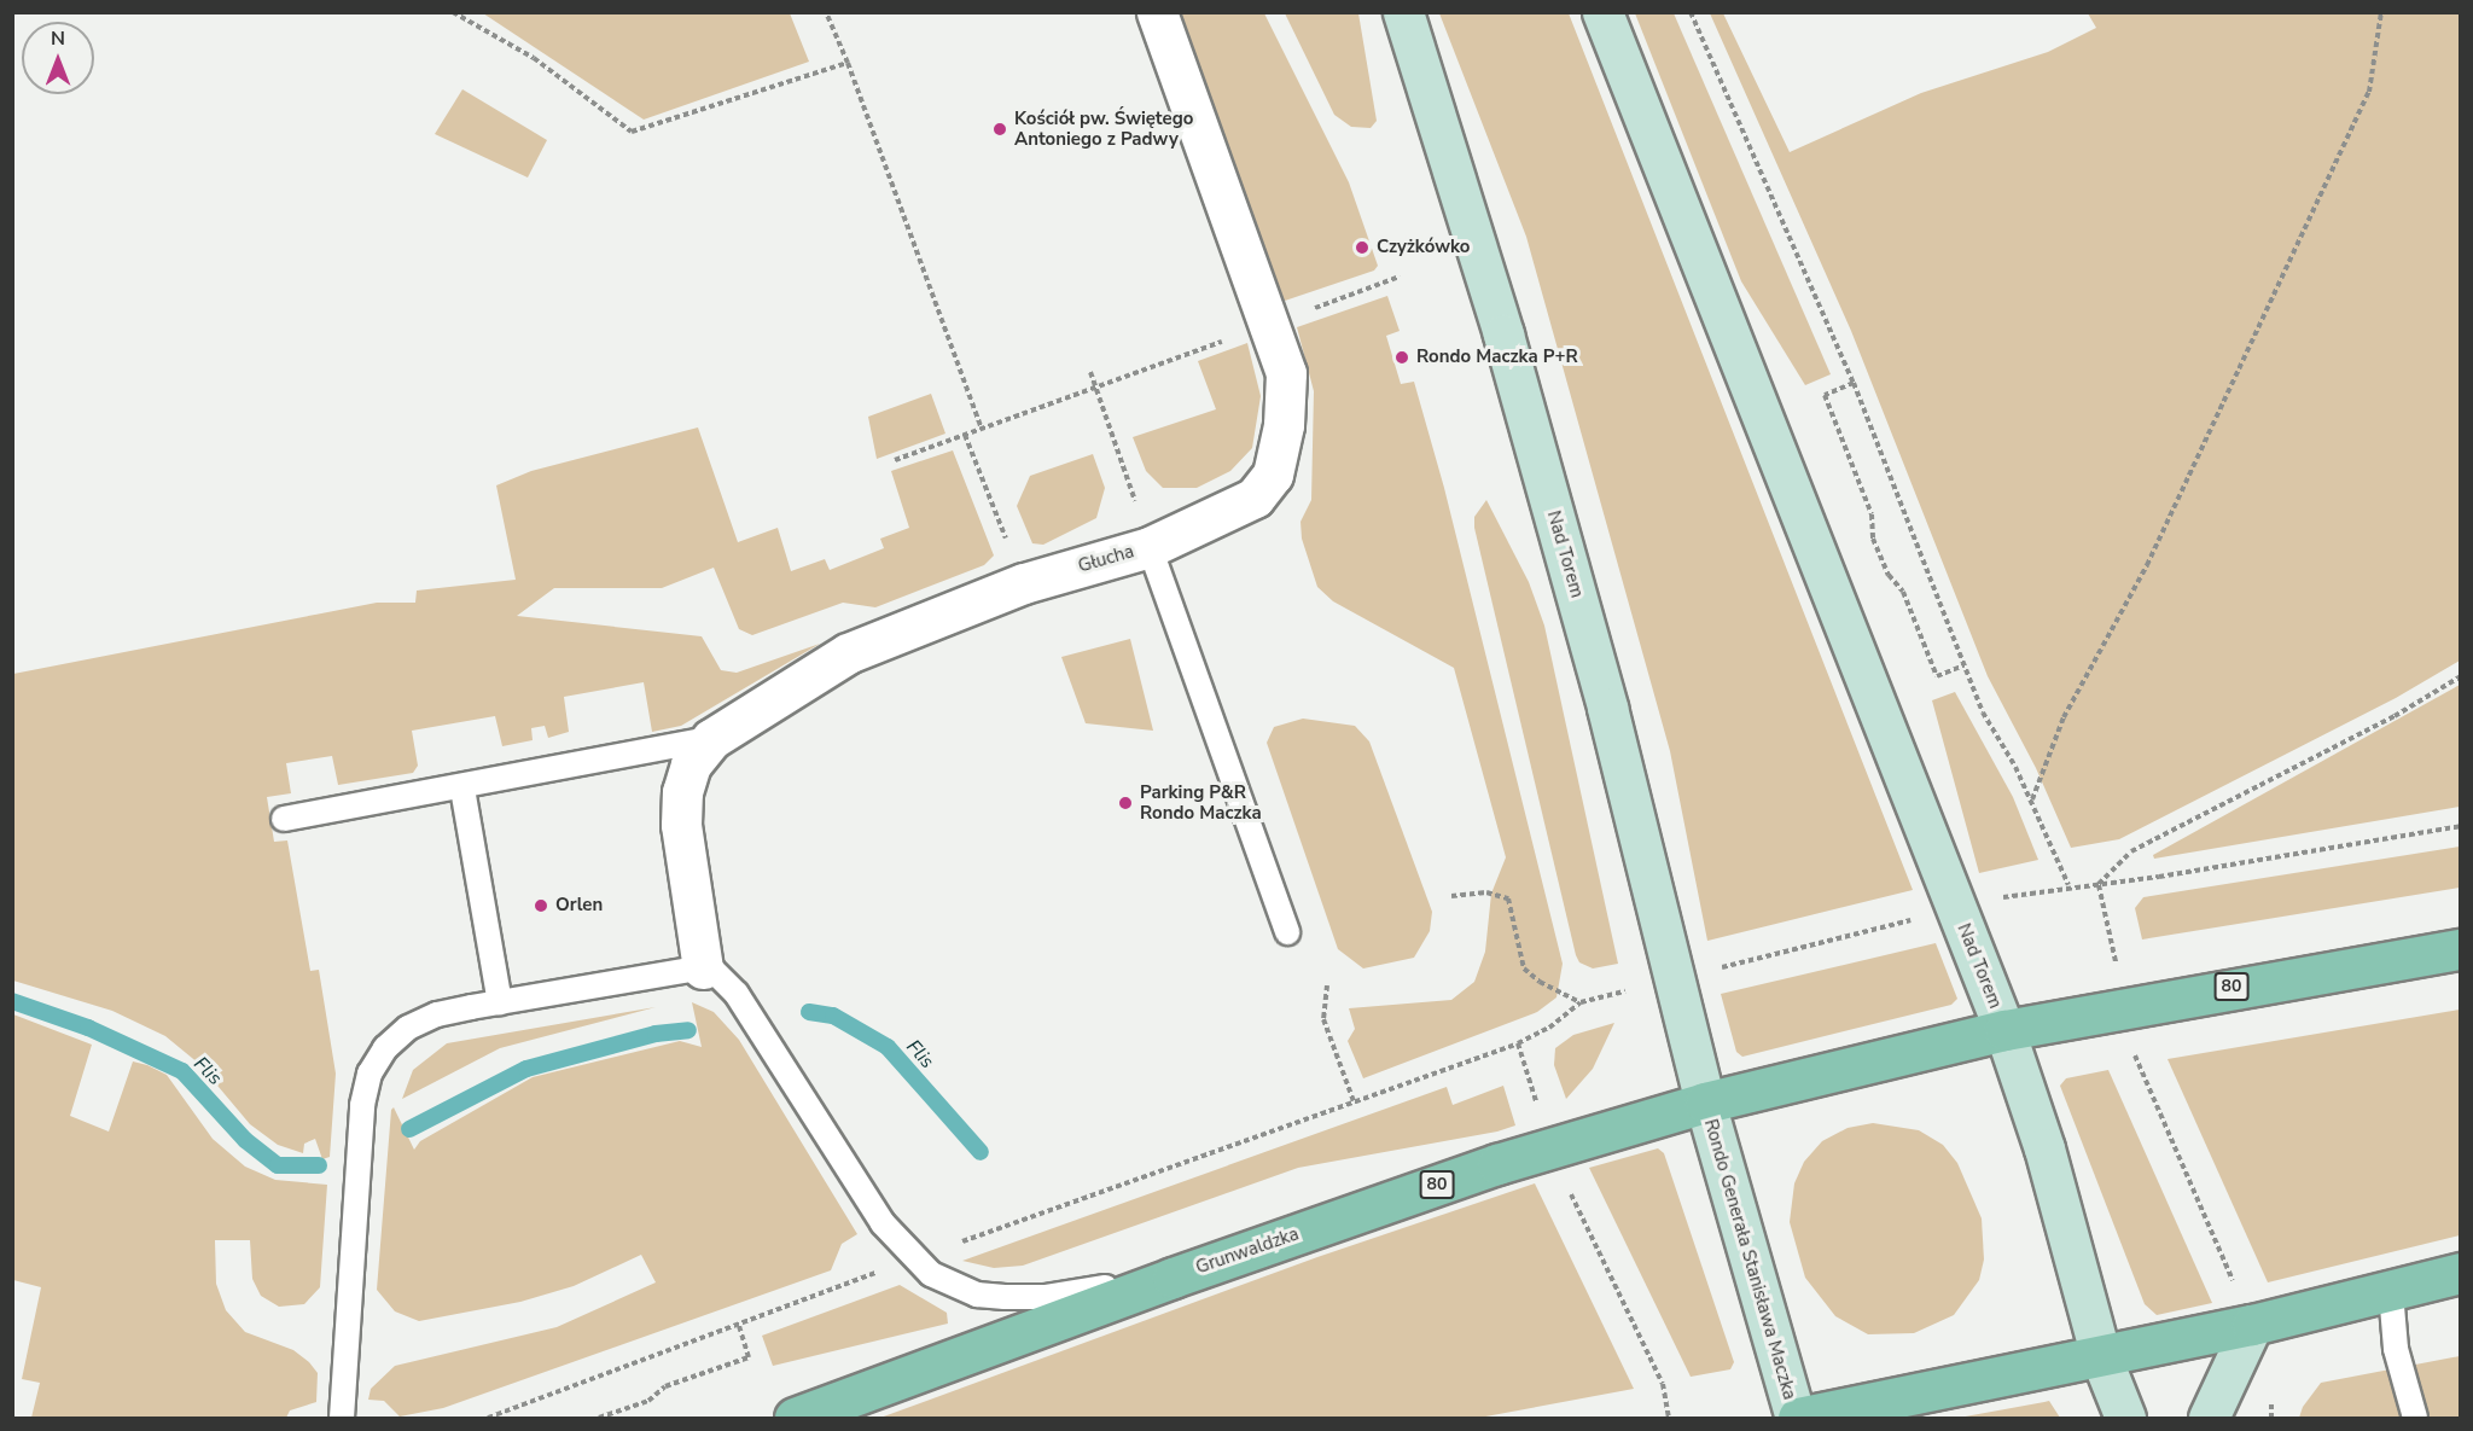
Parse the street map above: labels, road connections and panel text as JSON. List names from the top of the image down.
{
  "streets": {
    "main road": [
      "Nad Torem",
      "80",
      "Grunwaldzka",
      "Rondo Generała Stanisława Maczka"
    ],
    "street": ["Głucha"]
  },
  "crossings": [
    ["Nad Torem", "80"],
    ["Nad Torem", "Grunwaldzka"],
    ["Nad Torem", "Rondo Generała Stanisława Maczka"],
    ["80", "Rondo Generała Stanisława Maczka"],
    ["Grunwaldzka", "Rondo Generała Stanisława Maczka"]
  ],
  "water": ["Flis"],
  "places": [
    "Kościół pw. Świętego Antoniego z Padwy",
    "Czyżkówko",
    "Rondo Maczka P+R",
    "Parking P&R Rondo Maczka",
    "Orlen"
  ],
  "north": "top"
}
